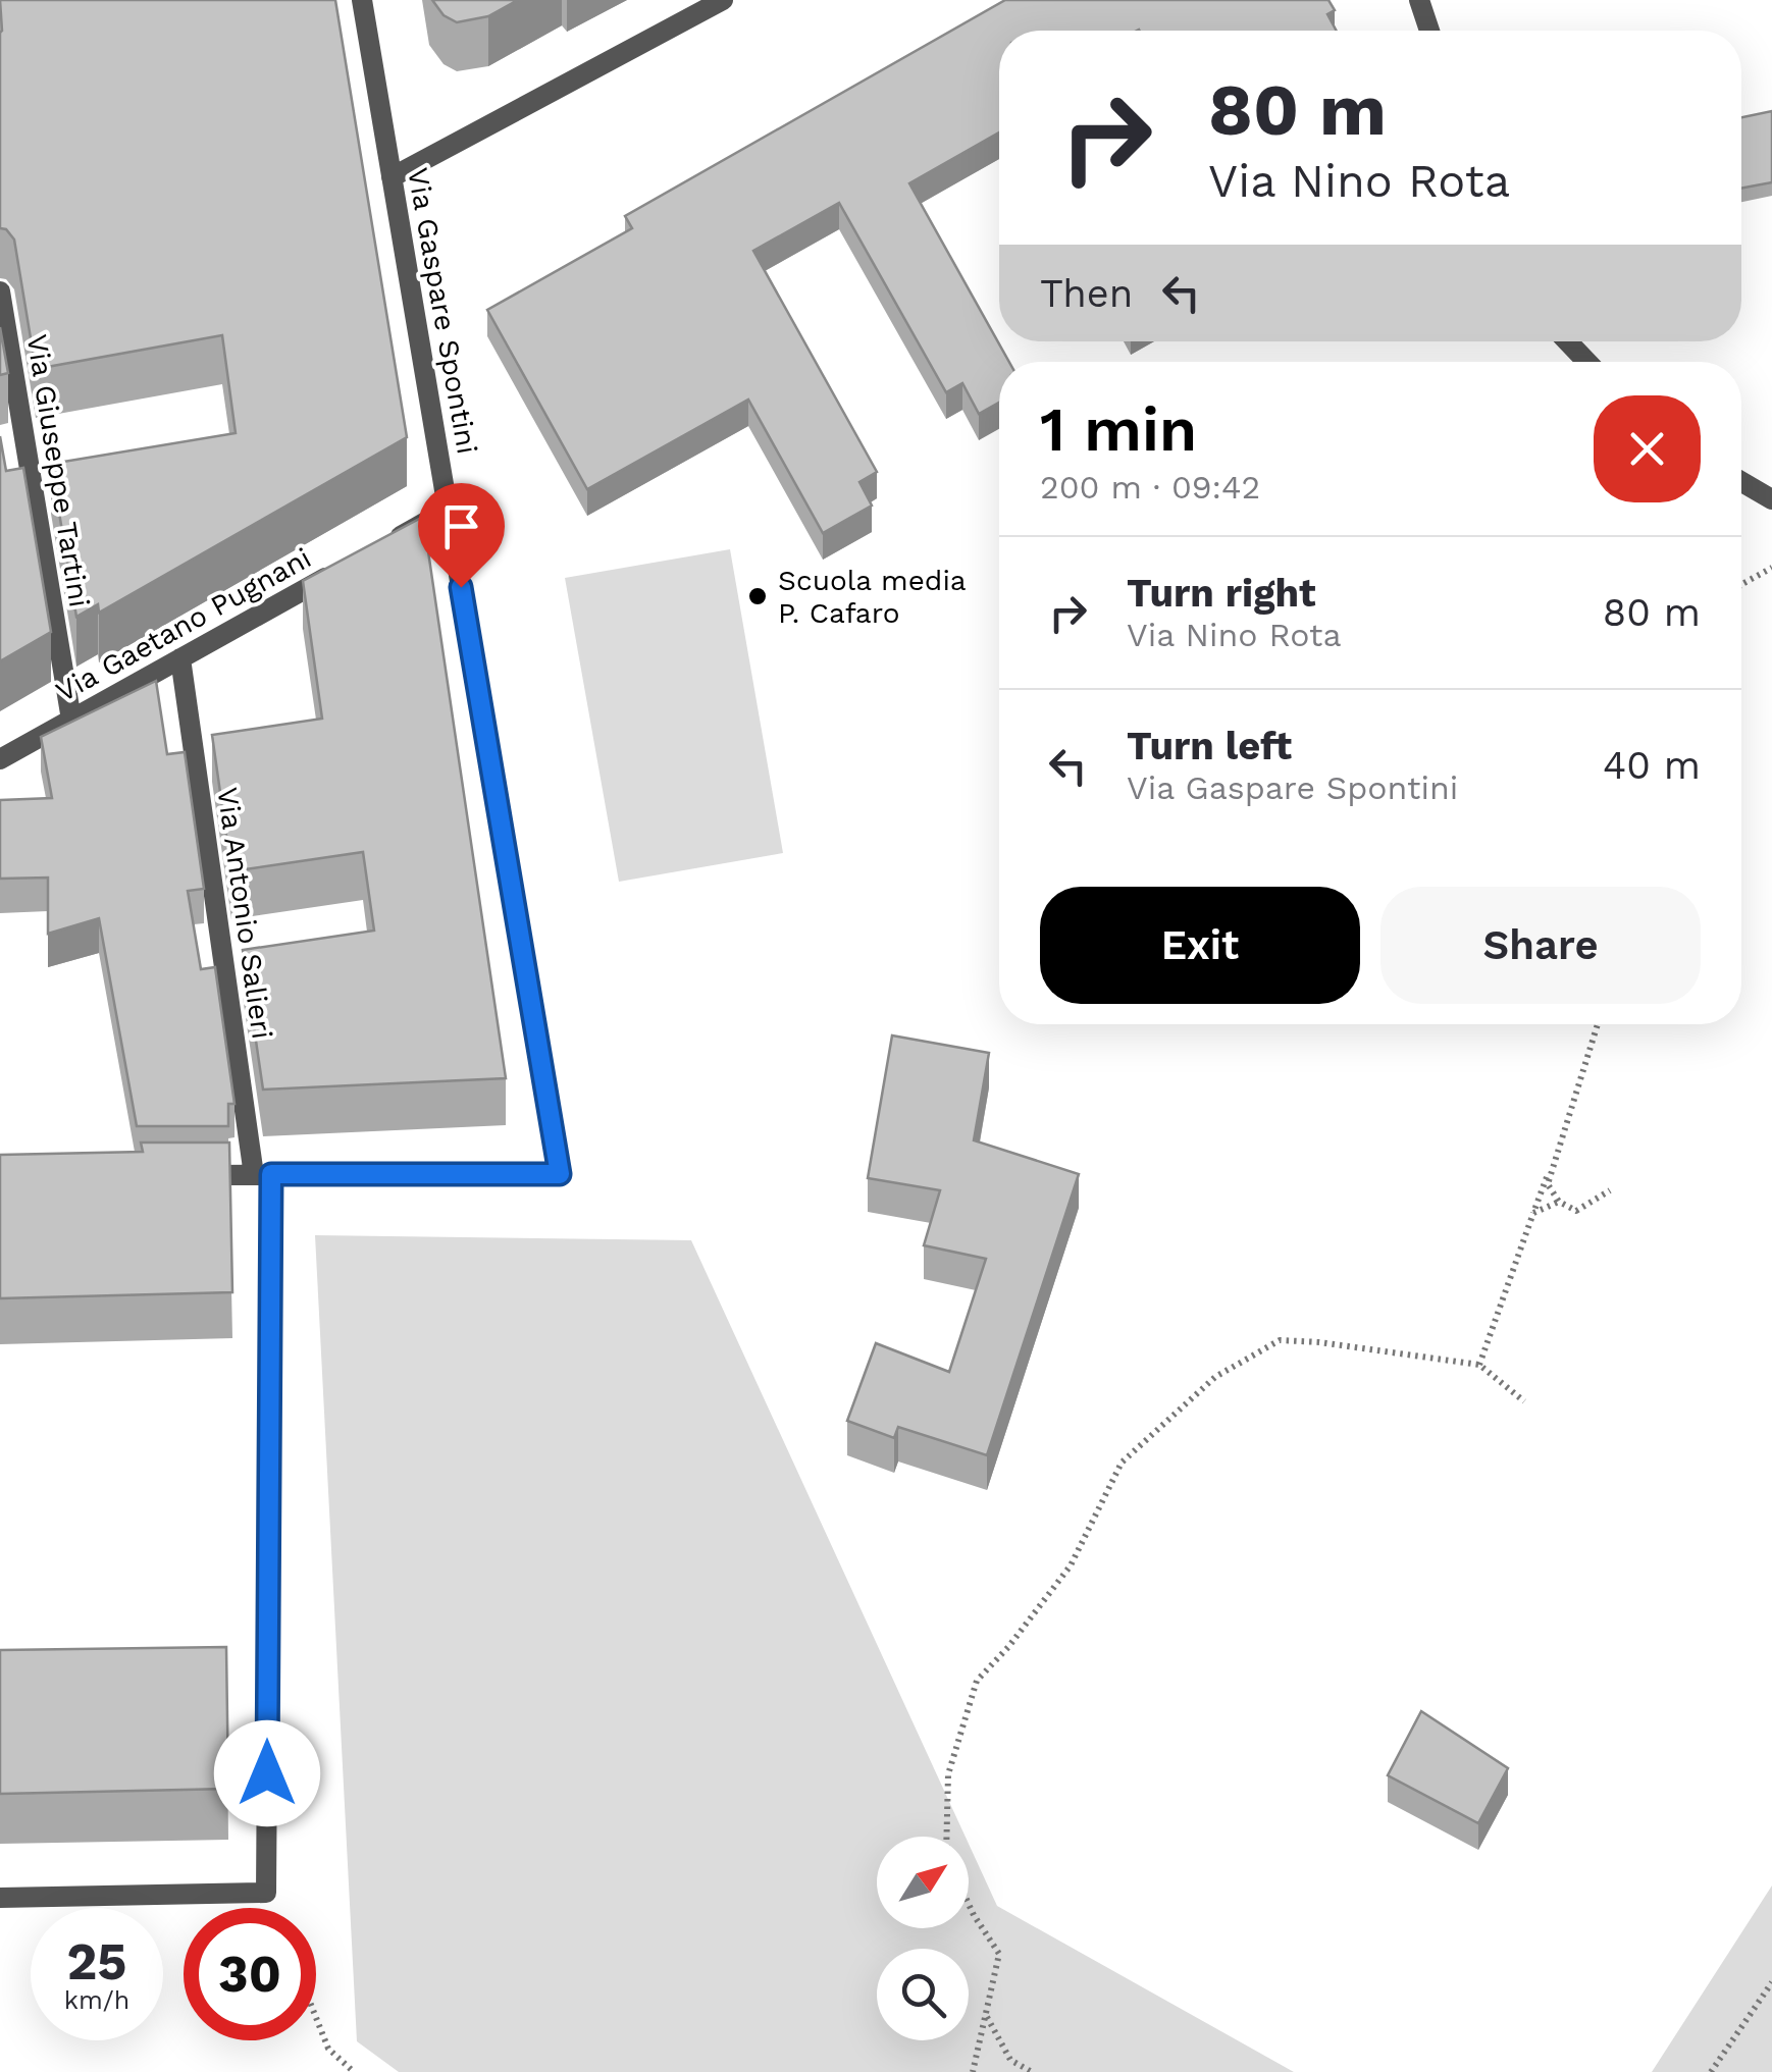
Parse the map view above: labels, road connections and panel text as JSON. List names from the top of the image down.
{
  "streets": {
    "street": [
      "Via Gaspare Spontini",
      "Via Giuseppe Tartini",
      "Via Gaetano Pugnani",
      "Via Antonio Salieri"
    ]
  },
  "crossings": [
    ["Via Gaspare Spontini", "Via Antonio Salieri"],
    ["Via Giuseppe Tartini", "Via Gaetano Pugnani"],
    ["Via Gaetano Pugnani", "Via Antonio Salieri"]
  ],
  "places": ["Scuola media P. Cafaro"],
  "north": "top right",
  "page": {
    "turn": ["80 m", "Via Nino Rota"],
    "then": "Then",
    "heading": ["1 min", "200 m · 09:42"],
    "list": [
      {
        "name": "Turn right",
        "note": "Via Nino Rota",
        "value": "80 m"
      },
      {
        "name": "Turn left",
        "note": "Via Gaspare Spontini",
        "value": "40 m"
      }
    ],
    "buttons": ["Exit", "Share"],
    "speed": "25 km/h",
    "limit": "30"
  }
}
